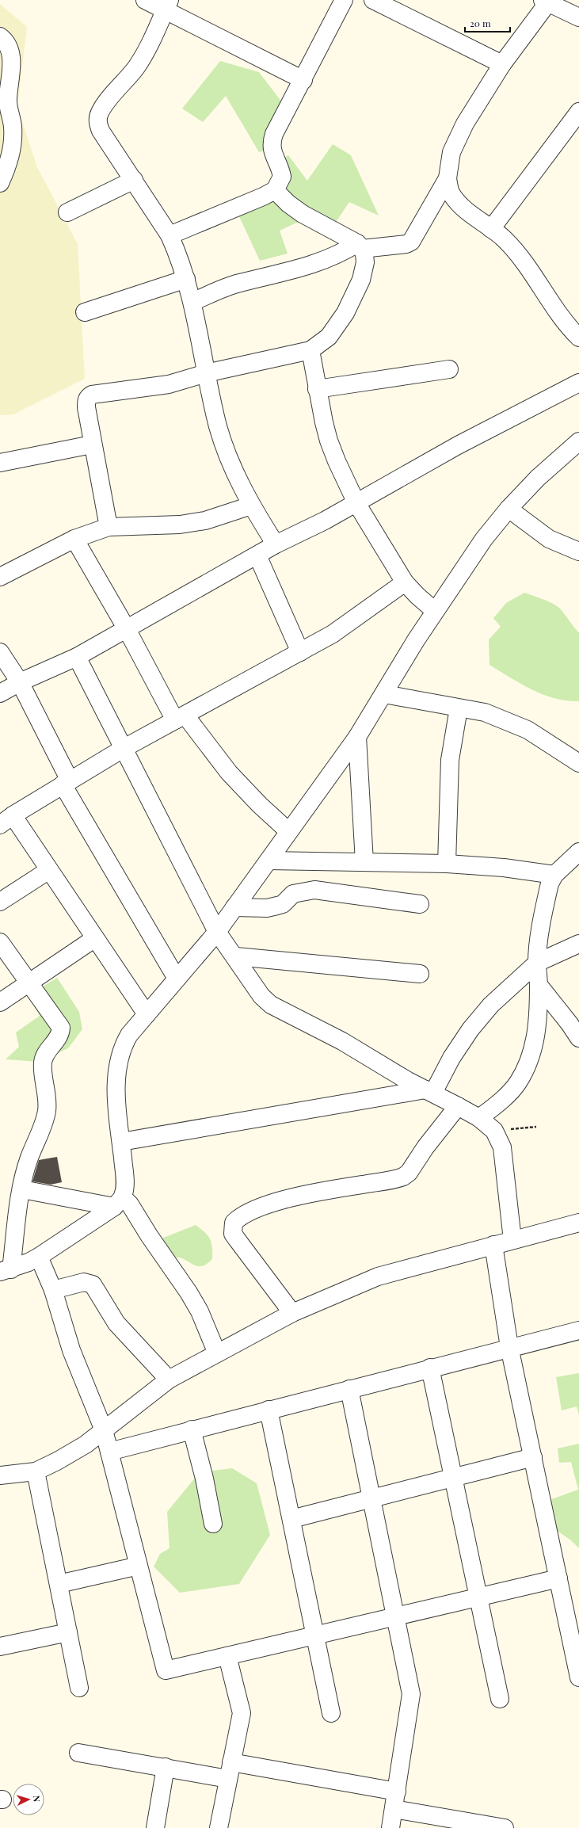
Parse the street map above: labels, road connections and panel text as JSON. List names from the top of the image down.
{
  "scale_bar": "20 m",
  "north": "right"
}
